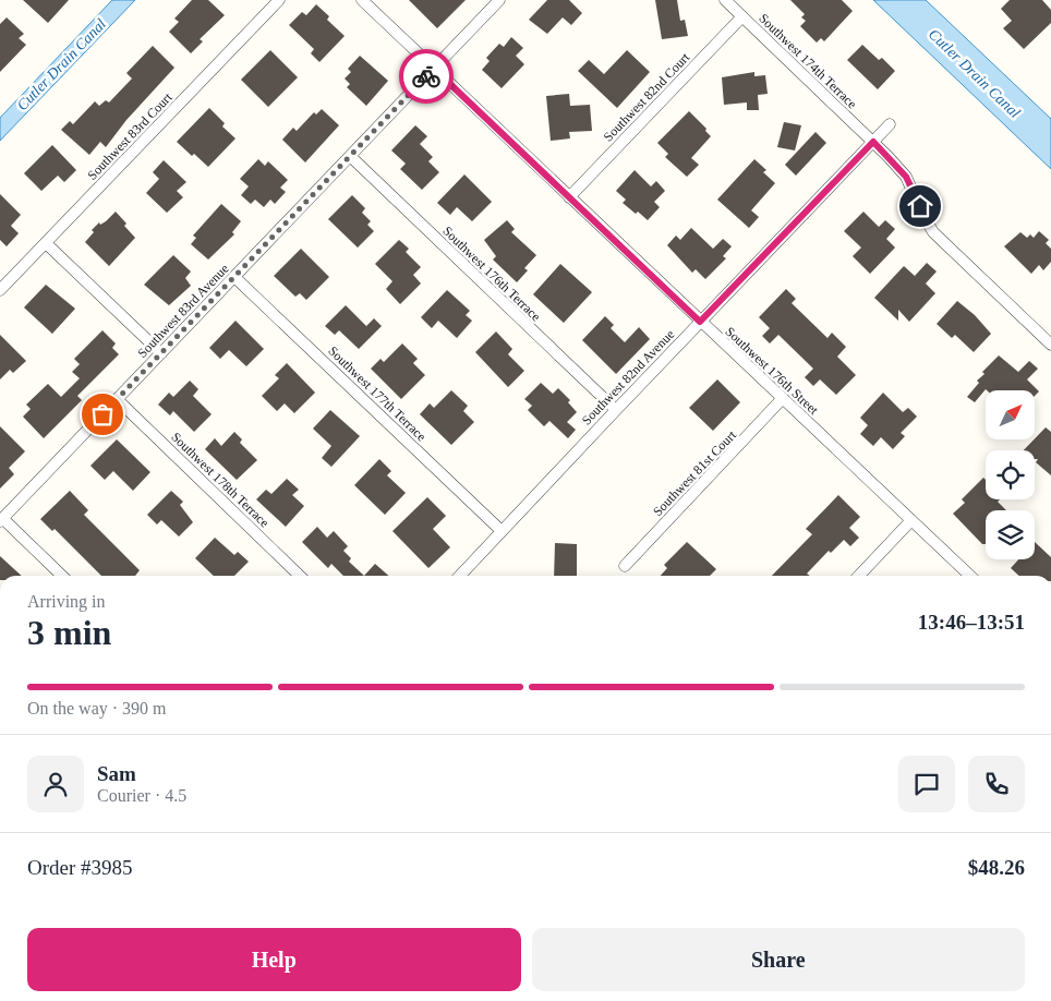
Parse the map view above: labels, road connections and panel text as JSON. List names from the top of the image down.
{
  "streets": {
    "street": [
      "Southwest 174th Terrace",
      "Southwest 82nd Court",
      "Southwest 83rd Court",
      "Southwest 176th Terrace",
      "Southwest 83rd Avenue",
      "Southwest 176th Street",
      "Southwest 82nd Avenue",
      "Southwest 177th Terrace",
      "Southwest 81st Court",
      "Southwest 178th Terrace"
    ]
  },
  "crossings": [
    ["Southwest 174th Terrace", "Southwest 82nd Court"],
    ["Southwest 174th Terrace", "Southwest 82nd Avenue"],
    ["Southwest 82nd Court", "Southwest 176th Street"],
    ["Southwest 176th Terrace", "Southwest 83rd Avenue"],
    ["Southwest 176th Terrace", "Southwest 82nd Avenue"],
    ["Southwest 83rd Avenue", "Southwest 176th Street"],
    ["Southwest 83rd Avenue", "Southwest 177th Terrace"],
    ["Southwest 83rd Avenue", "Southwest 178th Terrace"],
    ["Southwest 176th Street", "Southwest 82nd Avenue"],
    ["Southwest 176th Street", "Southwest 81st Court"],
    ["Southwest 82nd Avenue", "Southwest 177th Terrace"]
  ],
  "water": ["Cutler Drain Canal"],
  "north": "top right",
  "page": {
    "heading": ["3 min", "Arriving in", "13:46–13:51"],
    "panel": [
      "Sam",
      "Courier · 4.5",
      "Order #3985",
      "$48.26"
    ],
    "bar": "On the way · 390 m",
    "buttons": ["Help", "Share"]
  }
}
